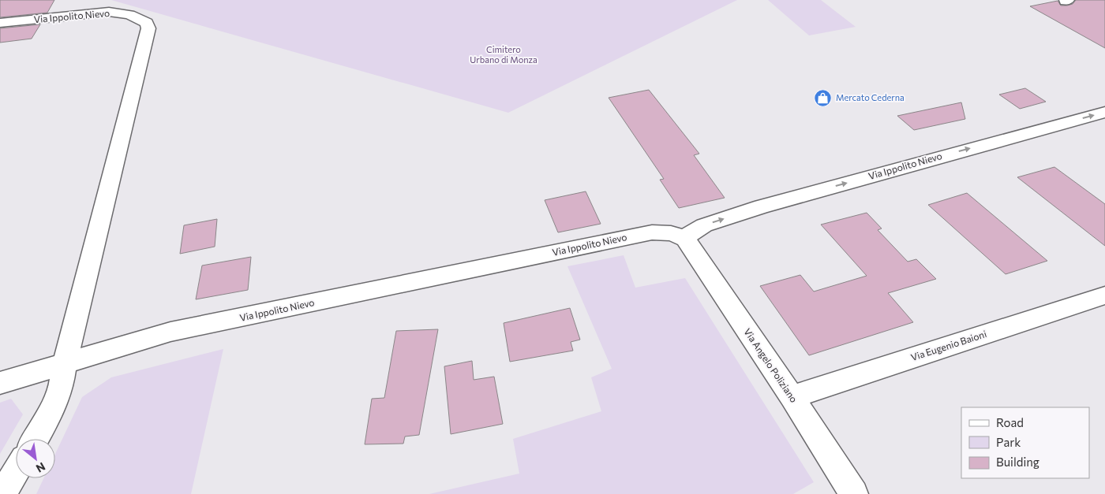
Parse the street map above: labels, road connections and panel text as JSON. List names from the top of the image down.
{
  "streets": {
    "street": ["Via Ippolito Nievo", "Via Eugenio Baioni", "Via Angelo Poliziano"]
  },
  "crossings": [
    ["Via Ippolito Nievo", "Via Angelo Poliziano"],
    ["Via Eugenio Baioni", "Via Angelo Poliziano"]
  ],
  "parks": ["Cimitero Urbano di Monza"],
  "places": {
    "shop": ["Mercato Cederna"]
  },
  "legend": ["Road", "Park", "Building"],
  "north": "bottom right"
}
